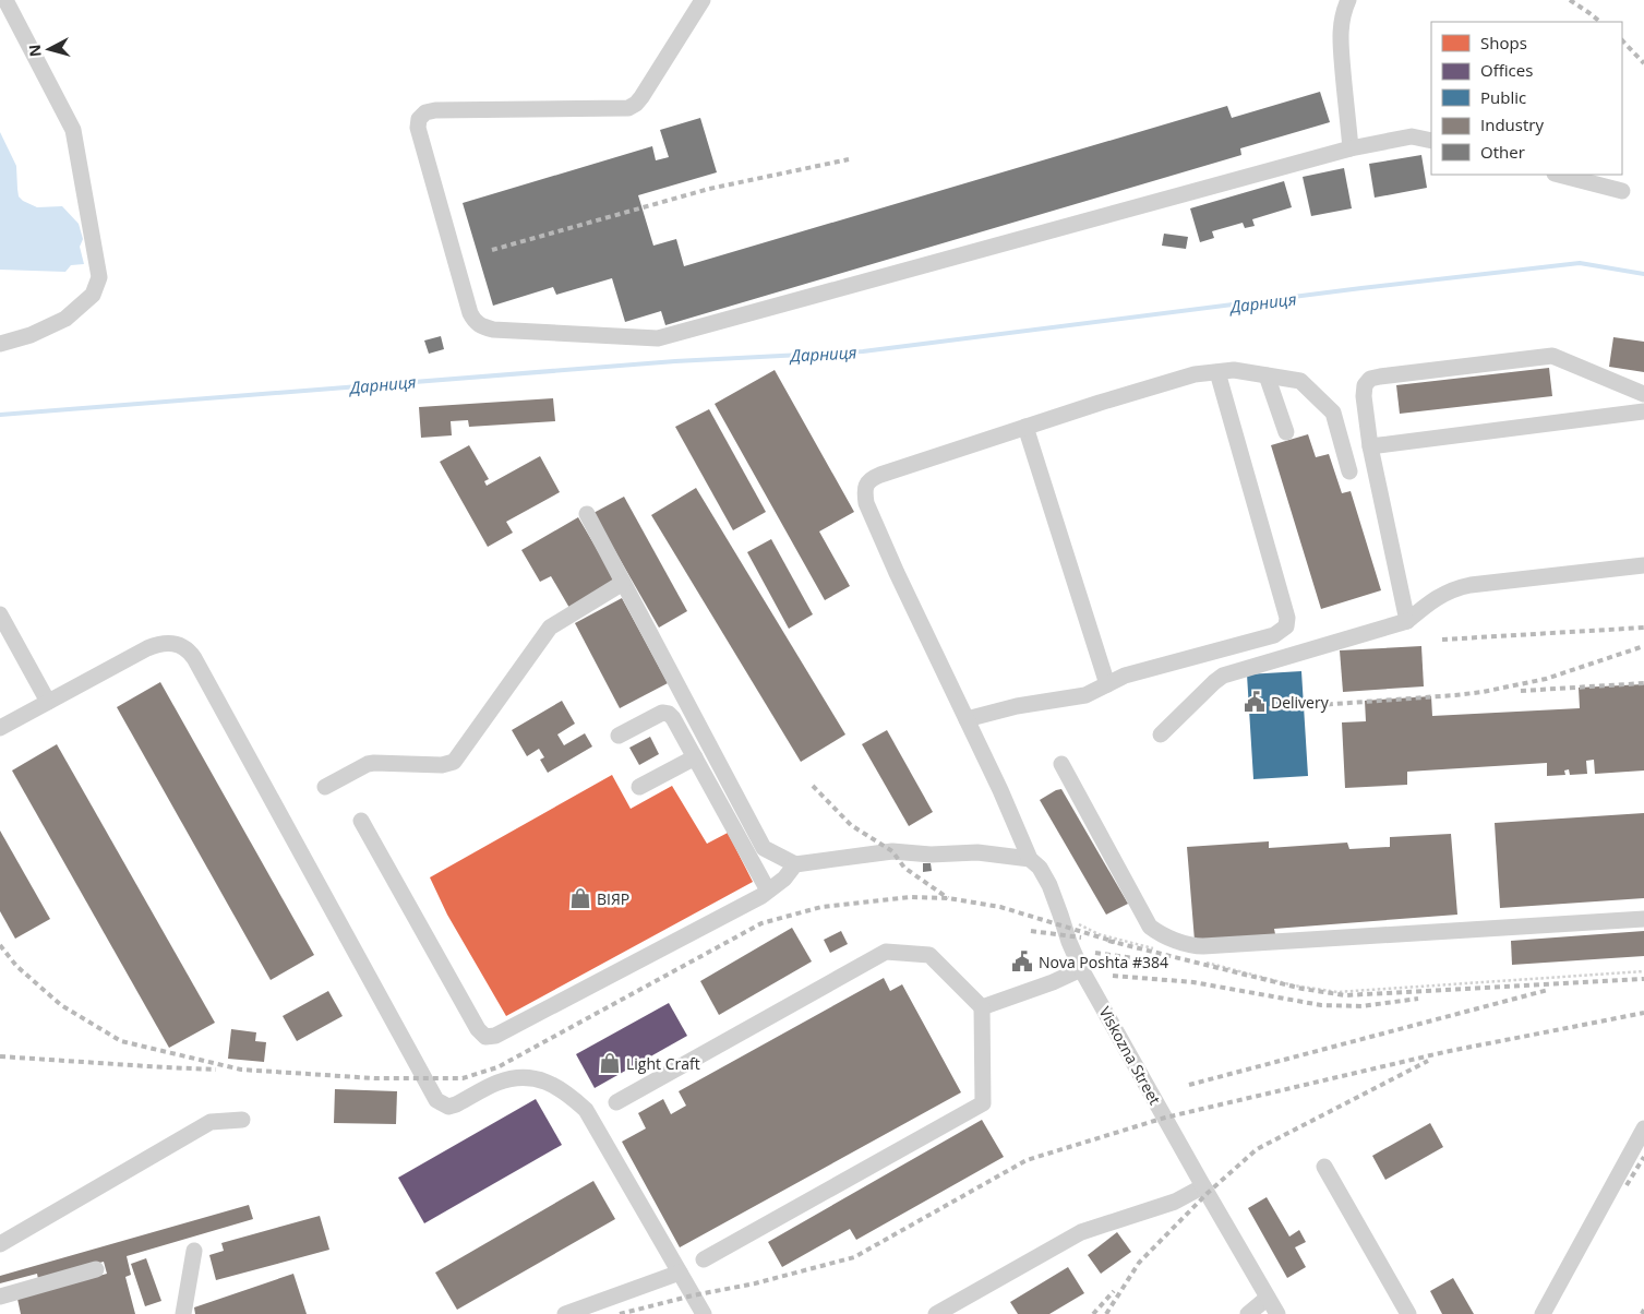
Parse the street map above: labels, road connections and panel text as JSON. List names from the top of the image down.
{
  "streets": {
    "street": ["Viskozna Street"]
  },
  "water": ["Дарниця"],
  "places": {
    "public building": ["Delivery", "Nova Poshta #384"],
    "shop": ["ВІЯР", "Light Craft"]
  },
  "legend": [
    "Shops",
    "Offices",
    "Public",
    "Industry",
    "Other"
  ],
  "north": "left"
}
